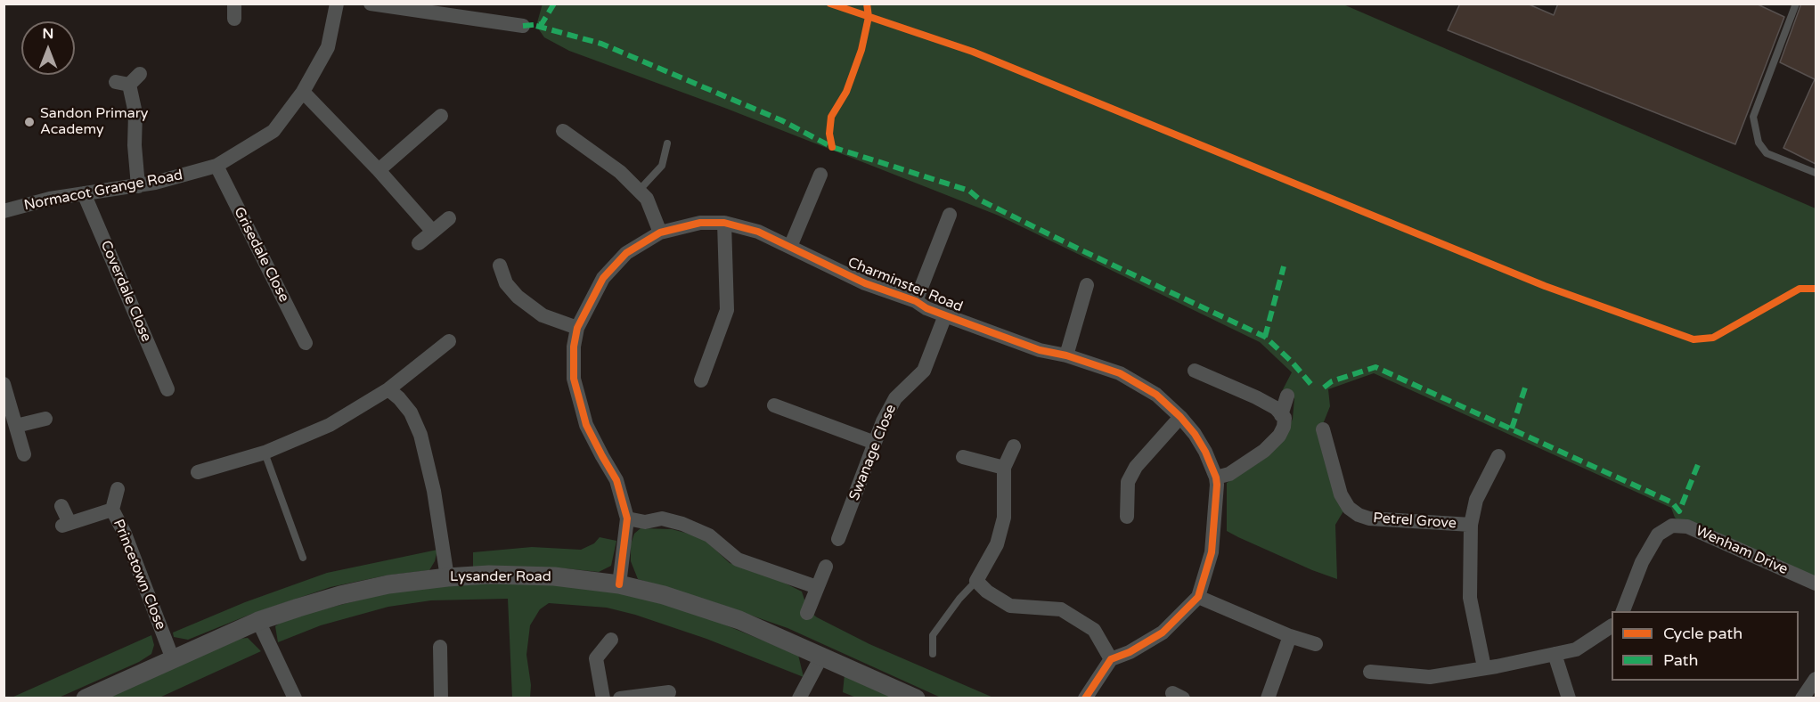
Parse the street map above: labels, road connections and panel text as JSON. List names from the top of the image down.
{
  "streets": {
    "street": [
      "Normacot Grange Road",
      "Grisedale Close",
      "Charminster Road",
      "Coverdale Close",
      "Swanage Close",
      "Petrel Grove",
      "Wenham Drive",
      "Princetown Close",
      "Lysander Road"
    ]
  },
  "crossings": [
    ["Normacot Grange Road", "Grisedale Close"],
    ["Normacot Grange Road", "Coverdale Close"],
    ["Charminster Road", "Swanage Close"],
    ["Charminster Road", "Lysander Road"],
    ["Princetown Close", "Lysander Road"]
  ],
  "places": ["Sandon Primary Academy"],
  "legend": ["Cycle path", "Path"],
  "north": "top"
}
